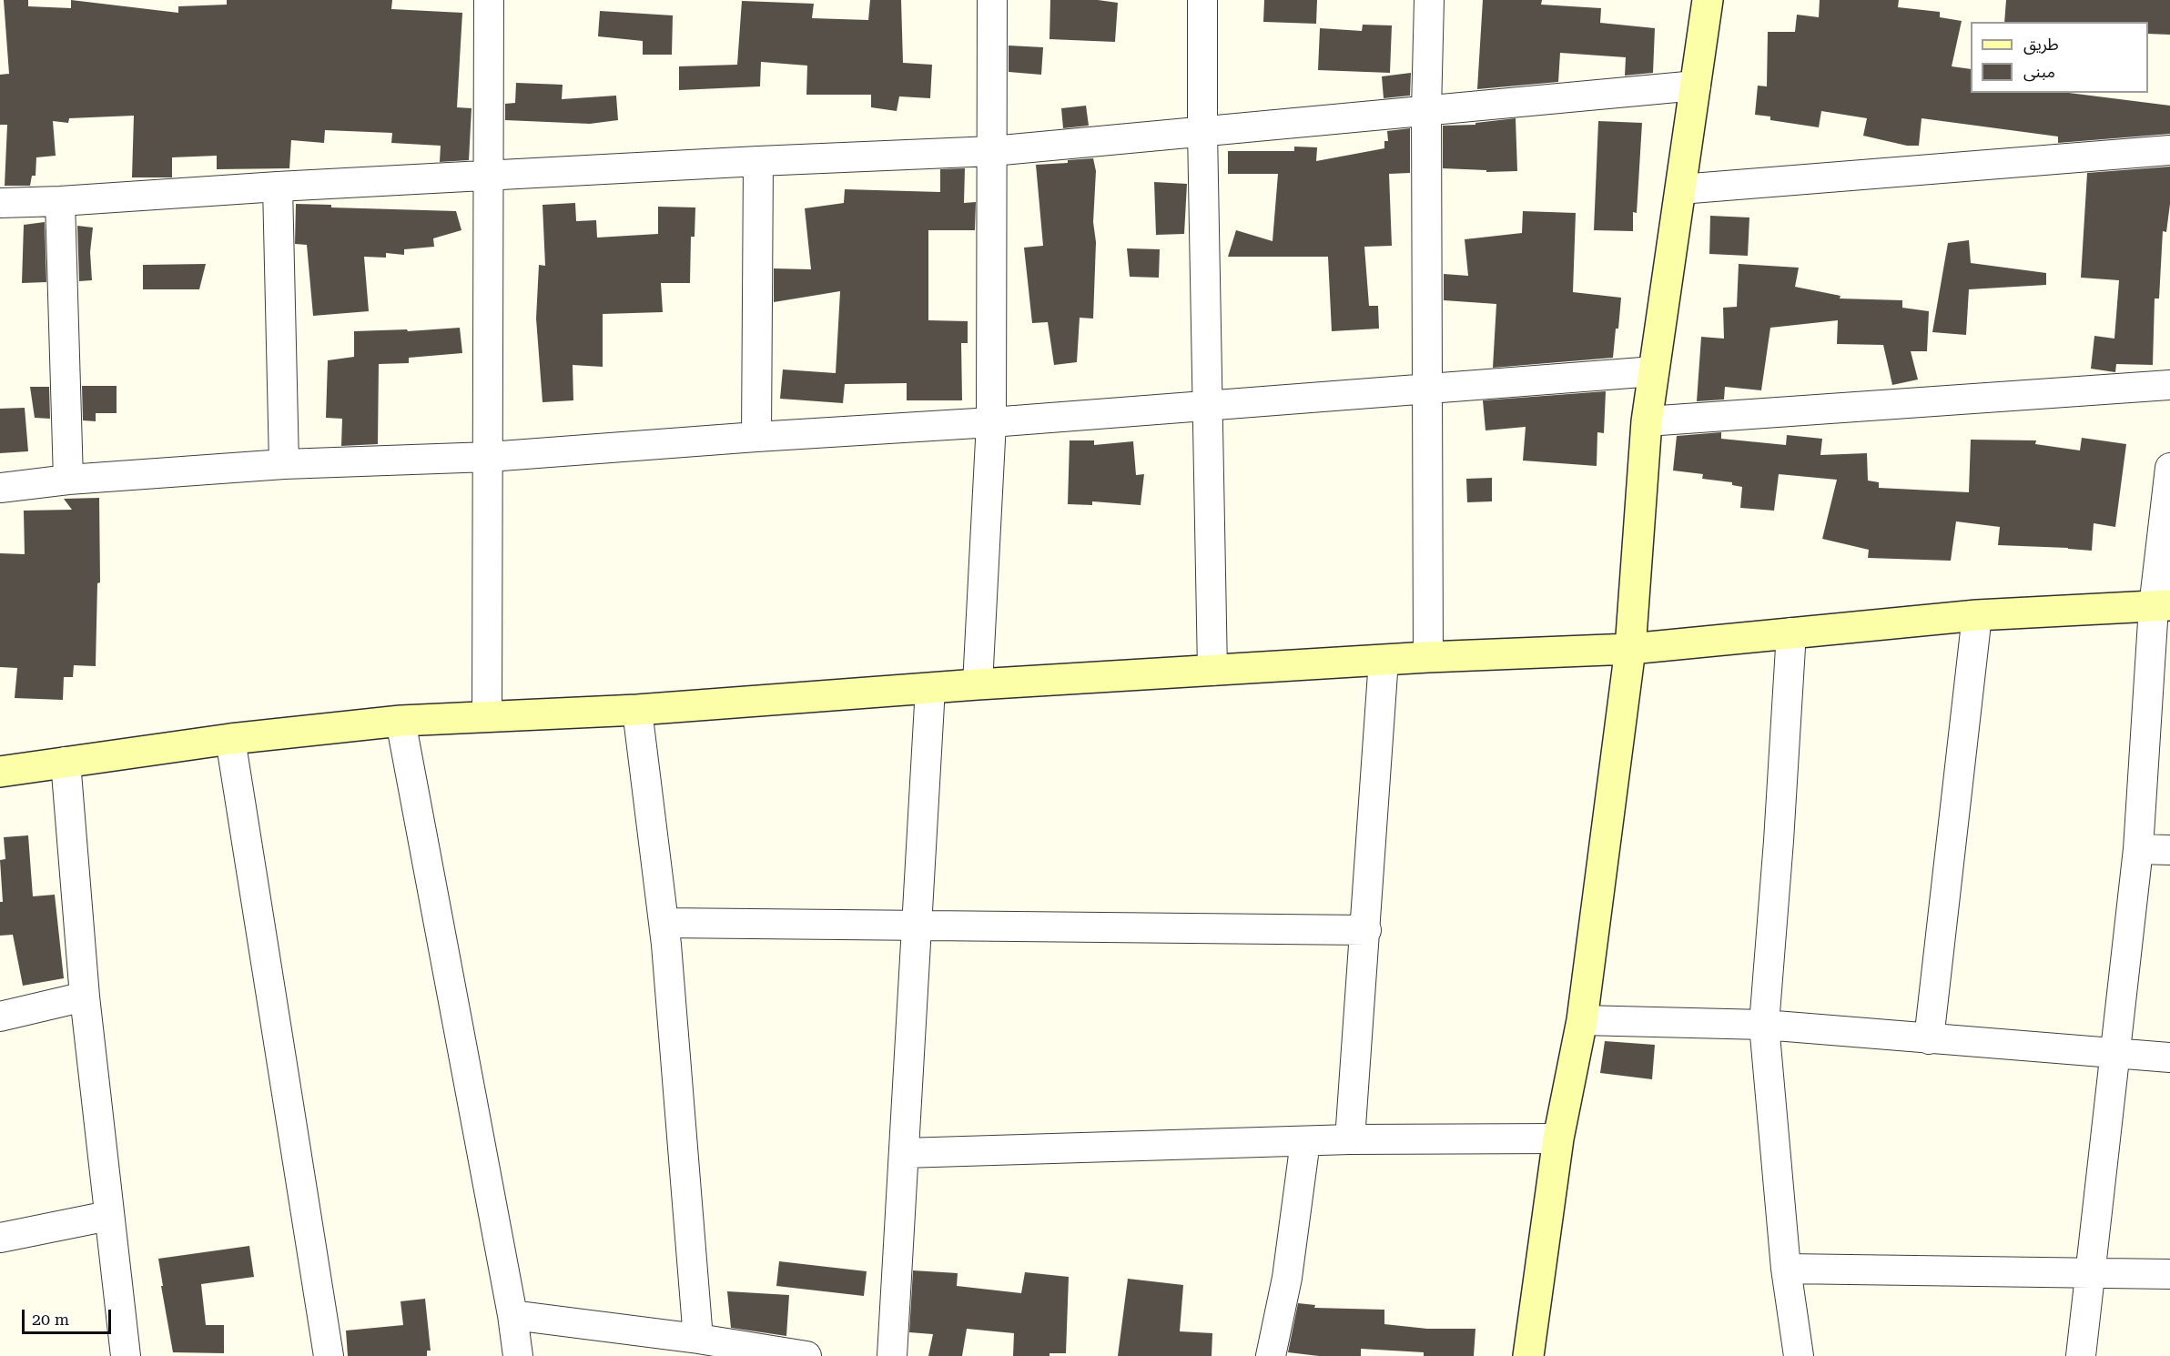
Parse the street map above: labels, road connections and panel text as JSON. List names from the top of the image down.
{
  "legend": ["طريق", "مبنى"],
  "scale_bar": "20 m"
}
